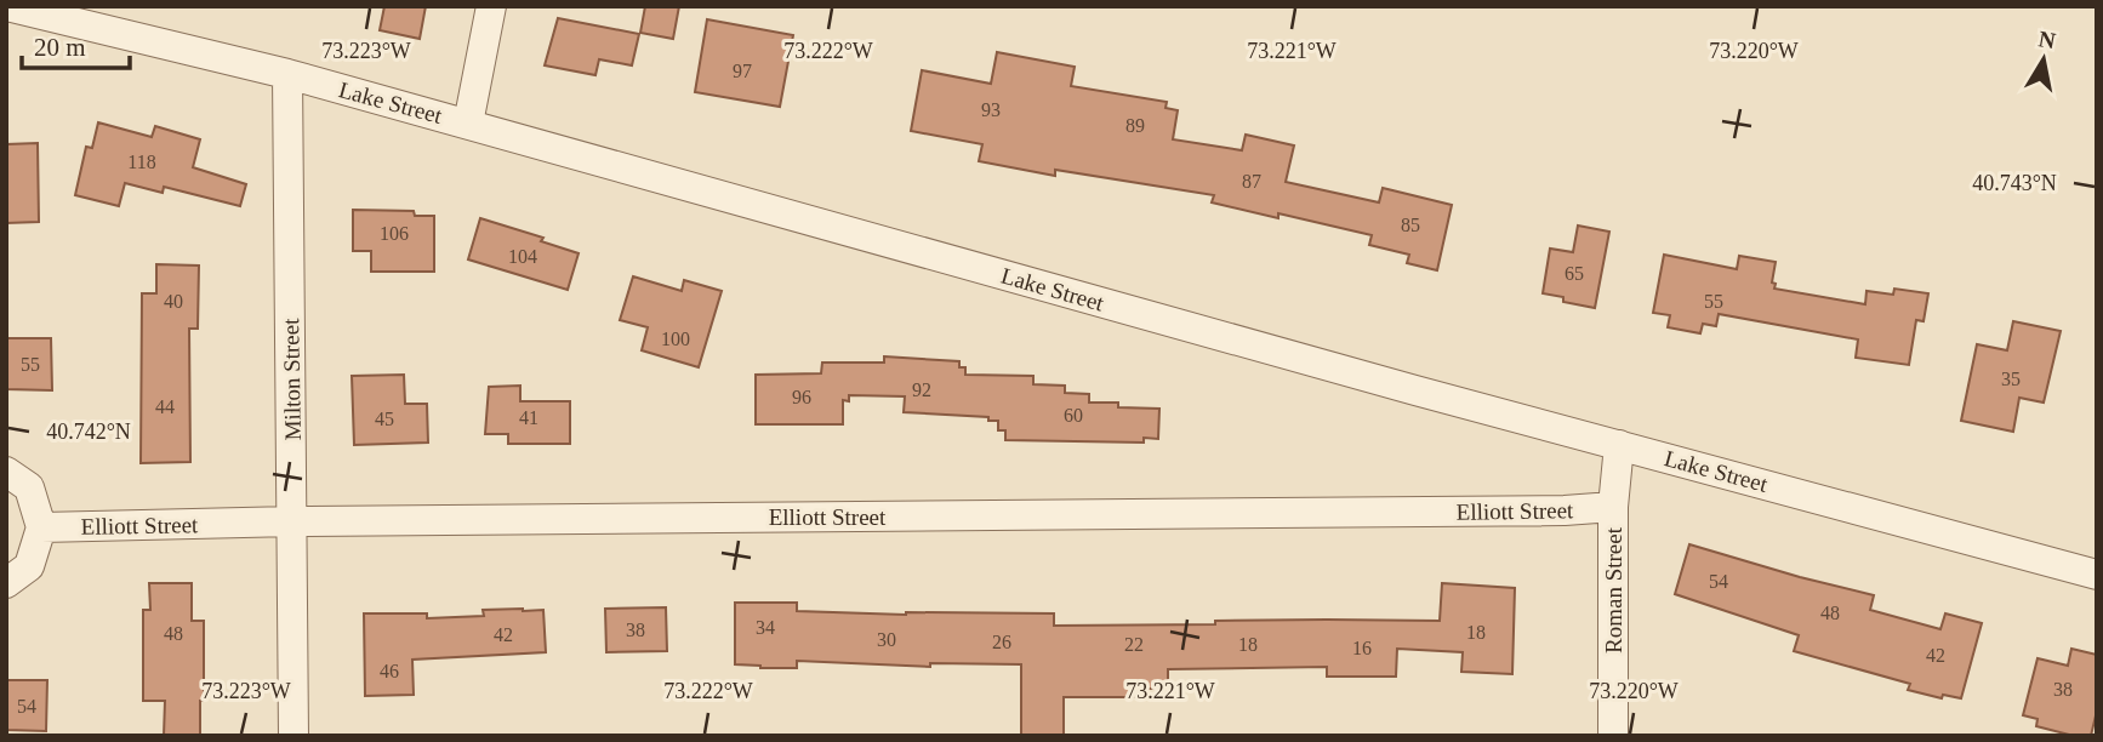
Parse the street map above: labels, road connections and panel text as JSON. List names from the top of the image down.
{
  "streets": {
    "street": [
      "Lake Street",
      "Milton Street",
      "Elliott Street",
      "Roman Street"
    ]
  },
  "crossings": [
    ["Lake Street", "Milton Street"],
    ["Lake Street", "Roman Street"],
    ["Milton Street", "Elliott Street"],
    ["Elliott Street", "Roman Street"]
  ],
  "house_numbers": [
    "97",
    "93",
    "89",
    "118",
    "87",
    "85",
    "106",
    "104",
    "65",
    "40",
    "55",
    "100",
    "55",
    "35",
    "92",
    "96",
    "44",
    "60",
    "41",
    "45",
    "54",
    "48",
    "34",
    "38",
    "18",
    "48",
    "42",
    "30",
    "26",
    "22",
    "18",
    "16",
    "42",
    "46",
    "38",
    "54"
  ],
  "scale_bar": "20 m",
  "north": "top",
  "coordinates": [
    "73.221°W",
    "73.223°W",
    "73.222°W",
    "73.220°W",
    "40.743°N",
    "40.742°N"
  ]
}
